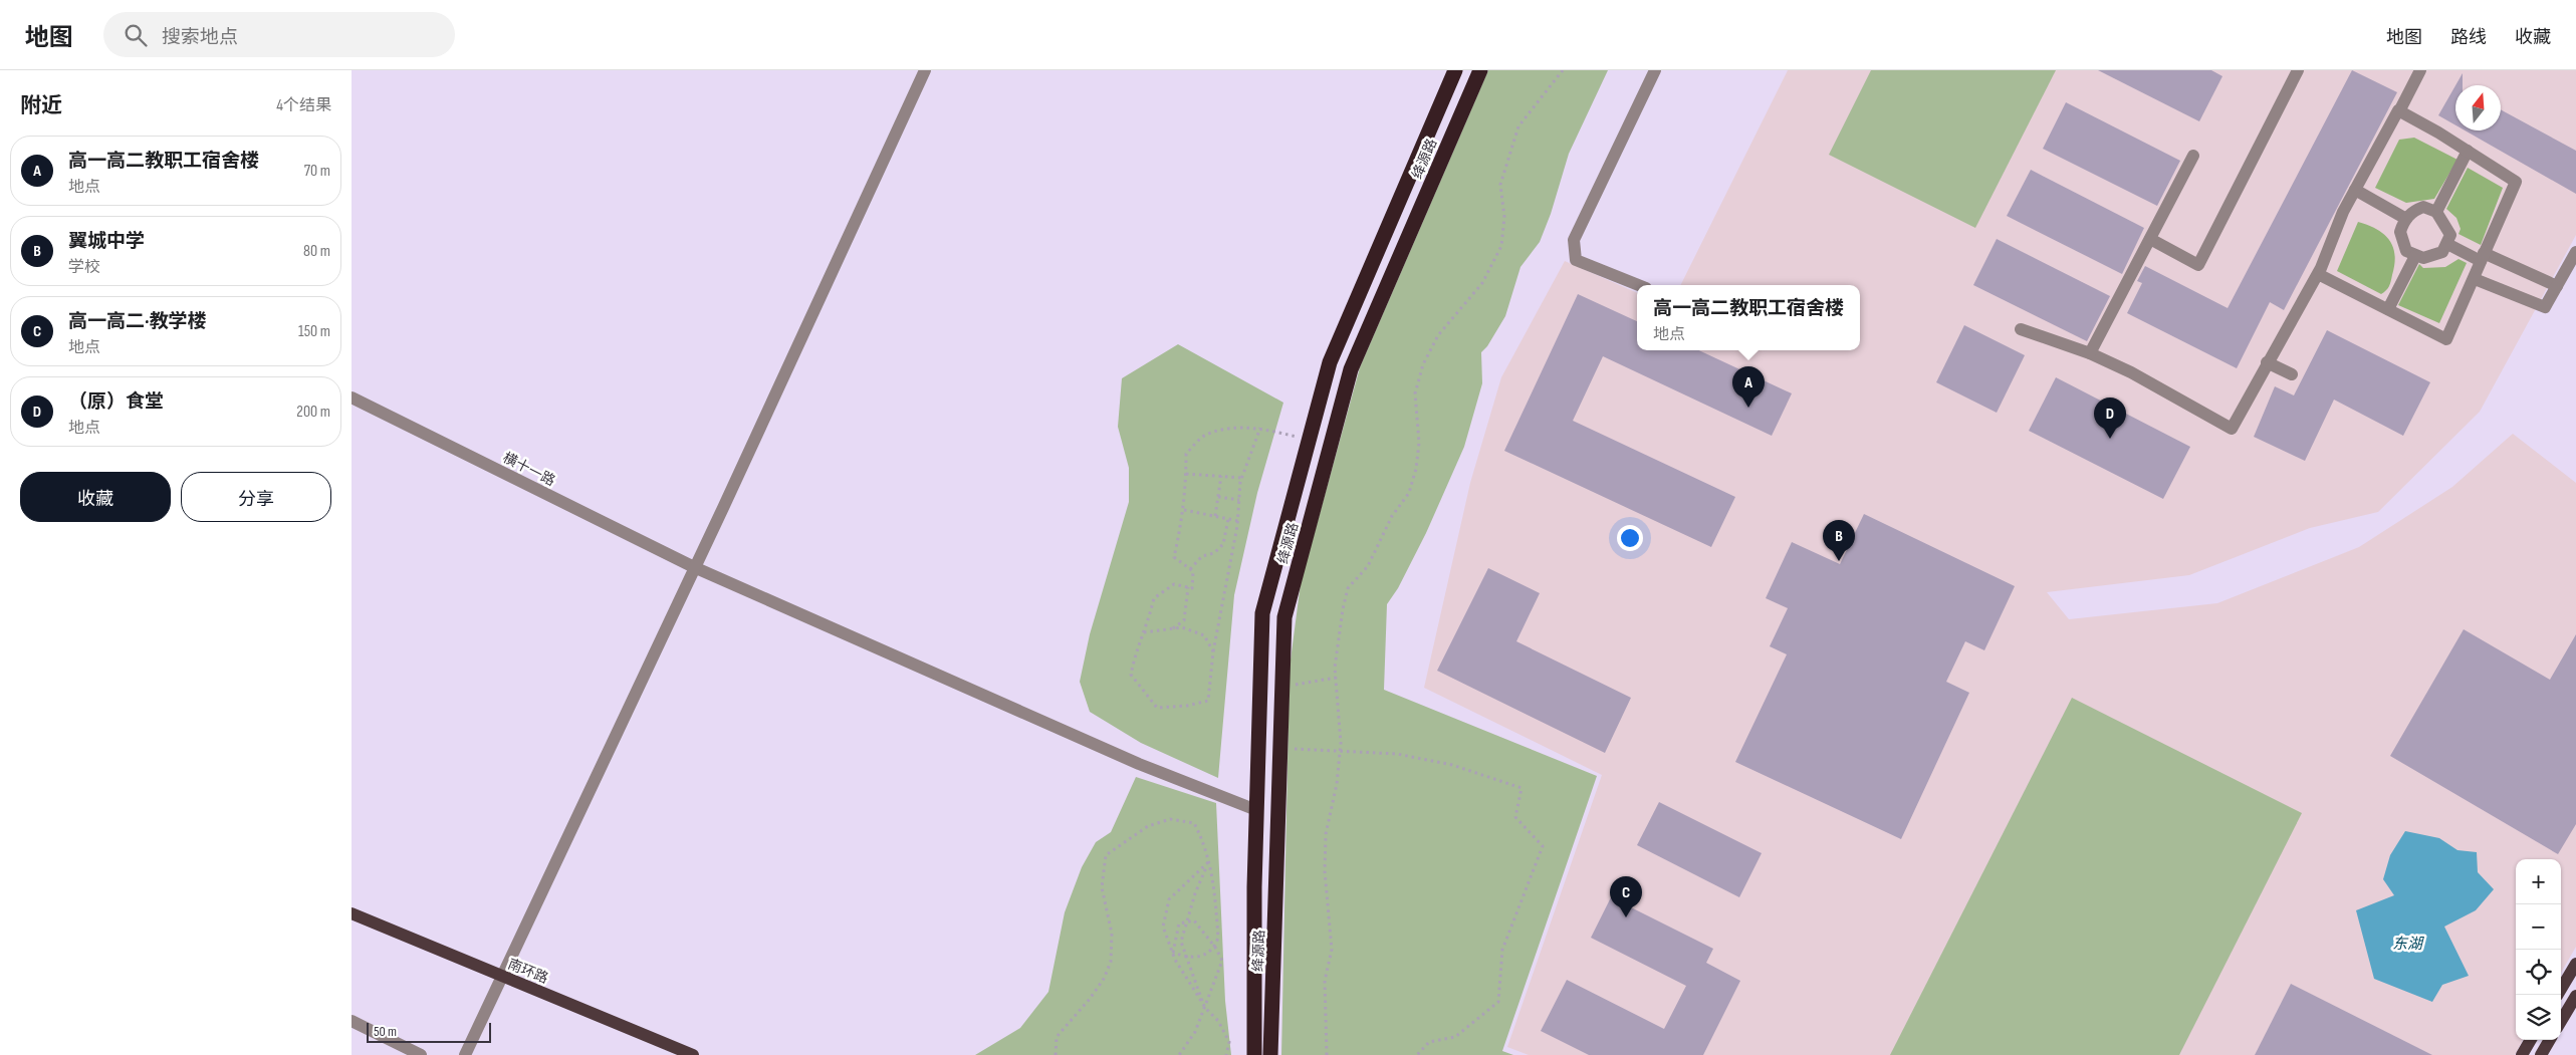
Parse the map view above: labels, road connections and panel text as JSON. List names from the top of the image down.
{
  "streets": {
    "highway": ["绛源路"],
    "main road": ["南环路"],
    "street": ["横十一路"]
  },
  "crossings": [
    ["绛源路", "横十一路"]
  ],
  "water": ["东湖"],
  "scale_bar": "50 m",
  "north": "top",
  "page": {
    "header": "地图",
    "search": "搜索地点",
    "nav": ["地图", "路线", "收藏"],
    "heading": ["附近", "4个结果"],
    "list": [
      {
        "mark": "A",
        "name": "高一高二教职工宿舍楼",
        "note": "地点",
        "value": "70 m"
      },
      {
        "mark": "B",
        "name": "翼城中学",
        "note": "学校",
        "value": "80 m"
      },
      {
        "mark": "C",
        "name": "高一高二·教学楼",
        "note": "地点",
        "value": "150 m"
      },
      {
        "mark": "D",
        "name": "（原）食堂",
        "note": "地点",
        "value": "200 m"
      }
    ],
    "popup": ["高一高二教职工宿舍楼", "地点"],
    "pins": [
      "A",
      "D",
      "B",
      "C"
    ],
    "buttons": ["收藏", "分享"],
    "map_buttons": ["+", "−"],
    "scale": "50 m"
  }
}
